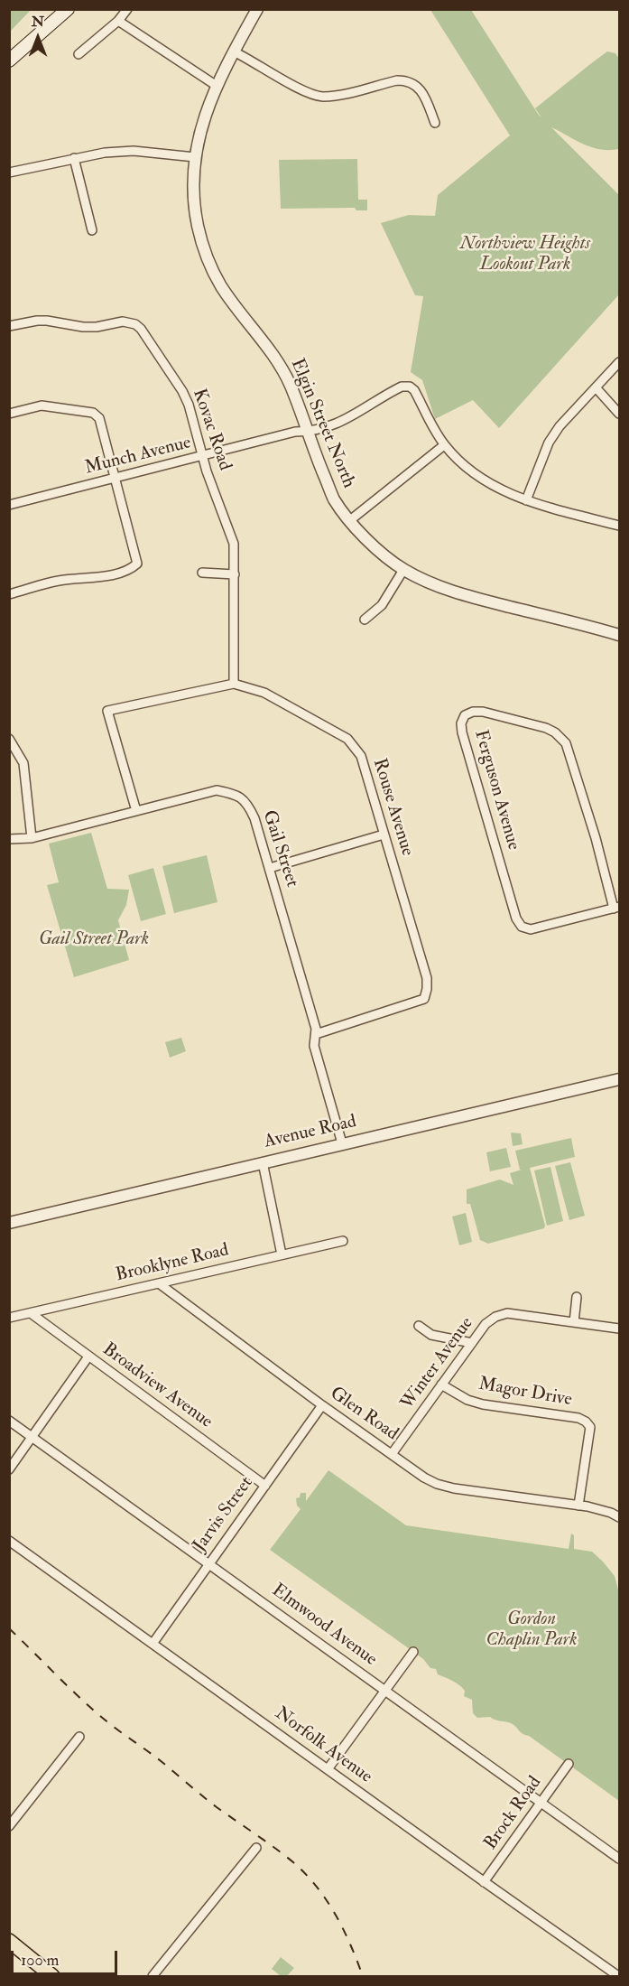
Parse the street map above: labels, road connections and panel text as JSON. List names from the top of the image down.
{
  "streets": {
    "street": [
      "Elgin Street North",
      "Kovac Road",
      "Munch Avenue",
      "Ferguson Avenue",
      "Rouse Avenue",
      "Gail Street",
      "Avenue Road",
      "Brooklyne Road",
      "Winter Avenue",
      "Broadview Avenue",
      "Magor Drive",
      "Glen Road",
      "Jarvis Street",
      "Elmwood Avenue",
      "Norfolk Avenue",
      "Brock Road"
    ]
  },
  "crossings": [
    ["Elgin Street North", "Munch Avenue"],
    ["Kovac Road", "Munch Avenue"],
    ["Kovac Road", "Rouse Avenue"],
    ["Rouse Avenue", "Gail Street"],
    ["Gail Street", "Avenue Road"],
    ["Brooklyne Road", "Broadview Avenue"],
    ["Brooklyne Road", "Glen Road"],
    ["Winter Avenue", "Magor Drive"],
    ["Winter Avenue", "Glen Road"],
    ["Broadview Avenue", "Jarvis Street"],
    ["Magor Drive", "Glen Road"],
    ["Glen Road", "Jarvis Street"],
    ["Jarvis Street", "Elmwood Avenue"],
    ["Jarvis Street", "Norfolk Avenue"],
    ["Elmwood Avenue", "Brock Road"],
    ["Norfolk Avenue", "Brock Road"]
  ],
  "parks": ["Northview Heights Lookout Park", "Gail Street Park", "Gordon Chaplin Park"],
  "scale_bar": "100 m",
  "north": "top"
}
